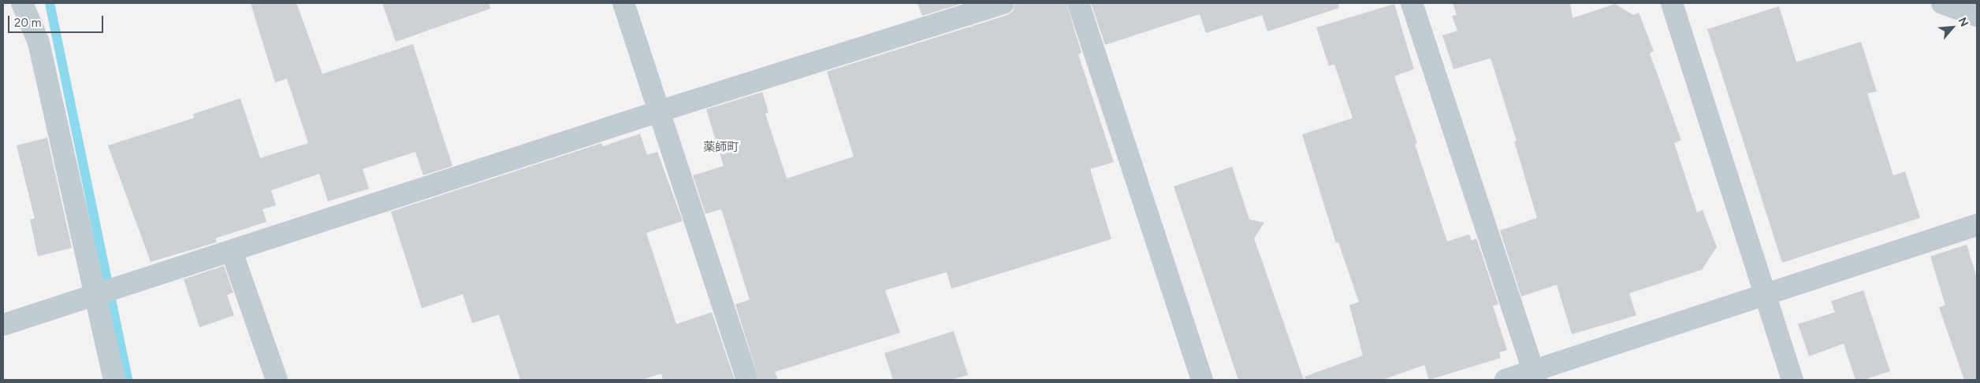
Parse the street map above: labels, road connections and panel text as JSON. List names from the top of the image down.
{
  "districts": ["薬師町"],
  "scale_bar": "20 m",
  "north": "top right"
}
